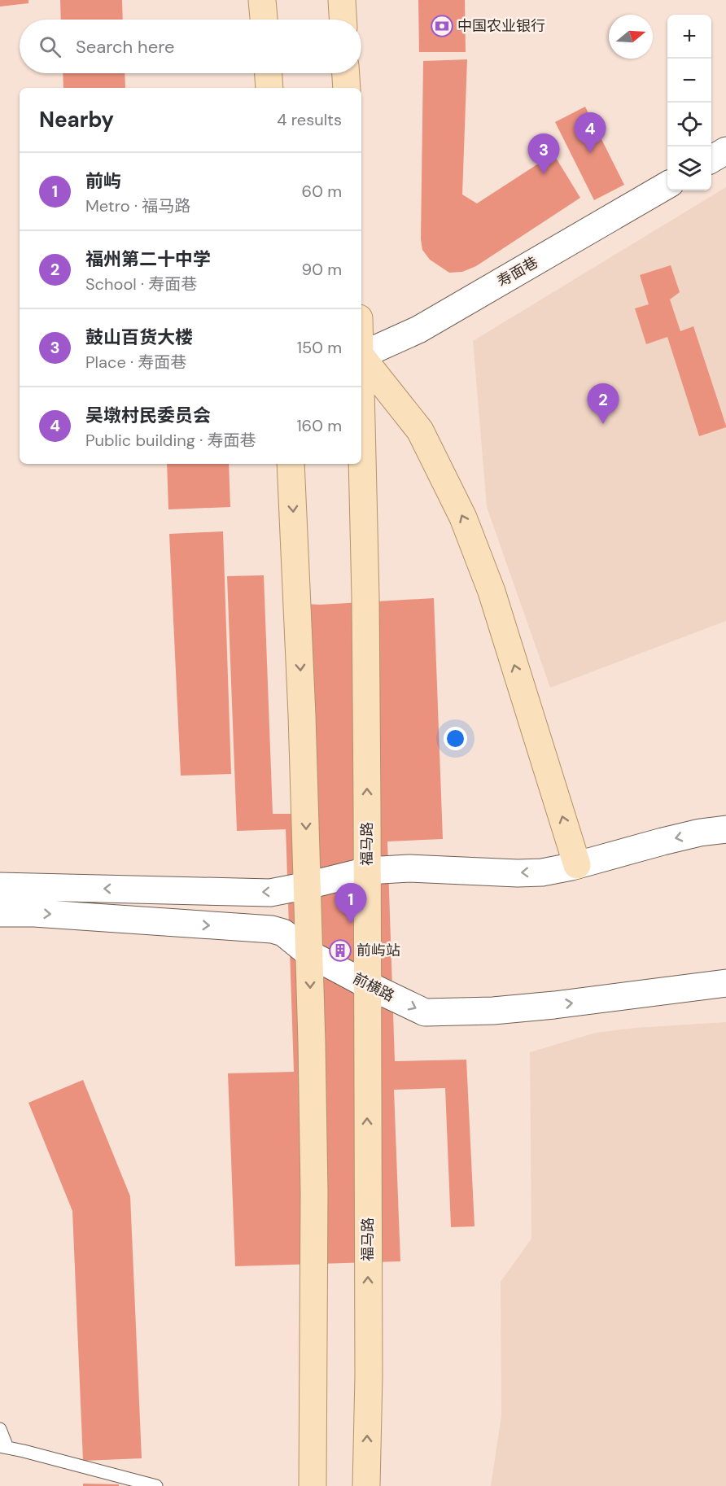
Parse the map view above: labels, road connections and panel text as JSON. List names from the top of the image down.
{
  "streets": {
    "main road": ["寿面巷", "福马路", "前横路"]
  },
  "crossings": [
    ["福马路", "前横路"]
  ],
  "places": {
    "bank": ["中国农业银行"],
    "building": ["前屿站"]
  },
  "north": "right",
  "page": {
    "map_buttons": ["+", "−"],
    "search": "Search here",
    "heading": ["Nearby", "4 results"],
    "pins": [
      "4",
      "3",
      "2",
      "1"
    ],
    "list": [
      {
        "mark": "1",
        "name": "前屿",
        "note": "Metro · 福马路",
        "value": "60 m"
      },
      {
        "mark": "2",
        "name": "福州第二十中学",
        "note": "School · 寿面巷",
        "value": "90 m"
      },
      {
        "mark": "3",
        "name": "鼓山百货大楼",
        "note": "Place · 寿面巷",
        "value": "150 m"
      },
      {
        "mark": "4",
        "name": "吴墩村民委员会",
        "note": "Public building · 寿面巷",
        "value": "160 m"
      }
    ]
  }
}
